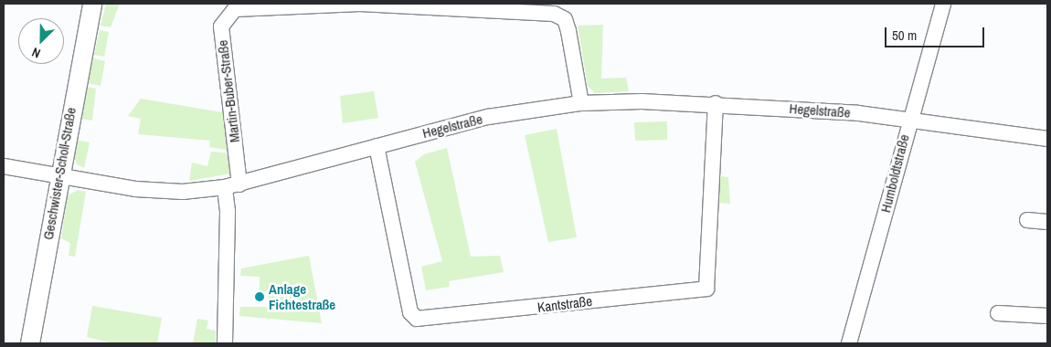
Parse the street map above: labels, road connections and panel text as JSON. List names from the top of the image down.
{
  "streets": {
    "street": [
      "Martin-Buber-Straße",
      "Hegelstraße",
      "Geschwister-Scholl-Straße",
      "Humboldtstraße",
      "Kantstraße"
    ]
  },
  "crossings": [
    ["Martin-Buber-Straße", "Hegelstraße"],
    ["Hegelstraße", "Geschwister-Scholl-Straße"],
    ["Hegelstraße", "Humboldtstraße"],
    ["Hegelstraße", "Kantstraße"]
  ],
  "places": ["Anlage Fichtestraße"],
  "scale_bar": "50 m",
  "north": "bottom left"
}
